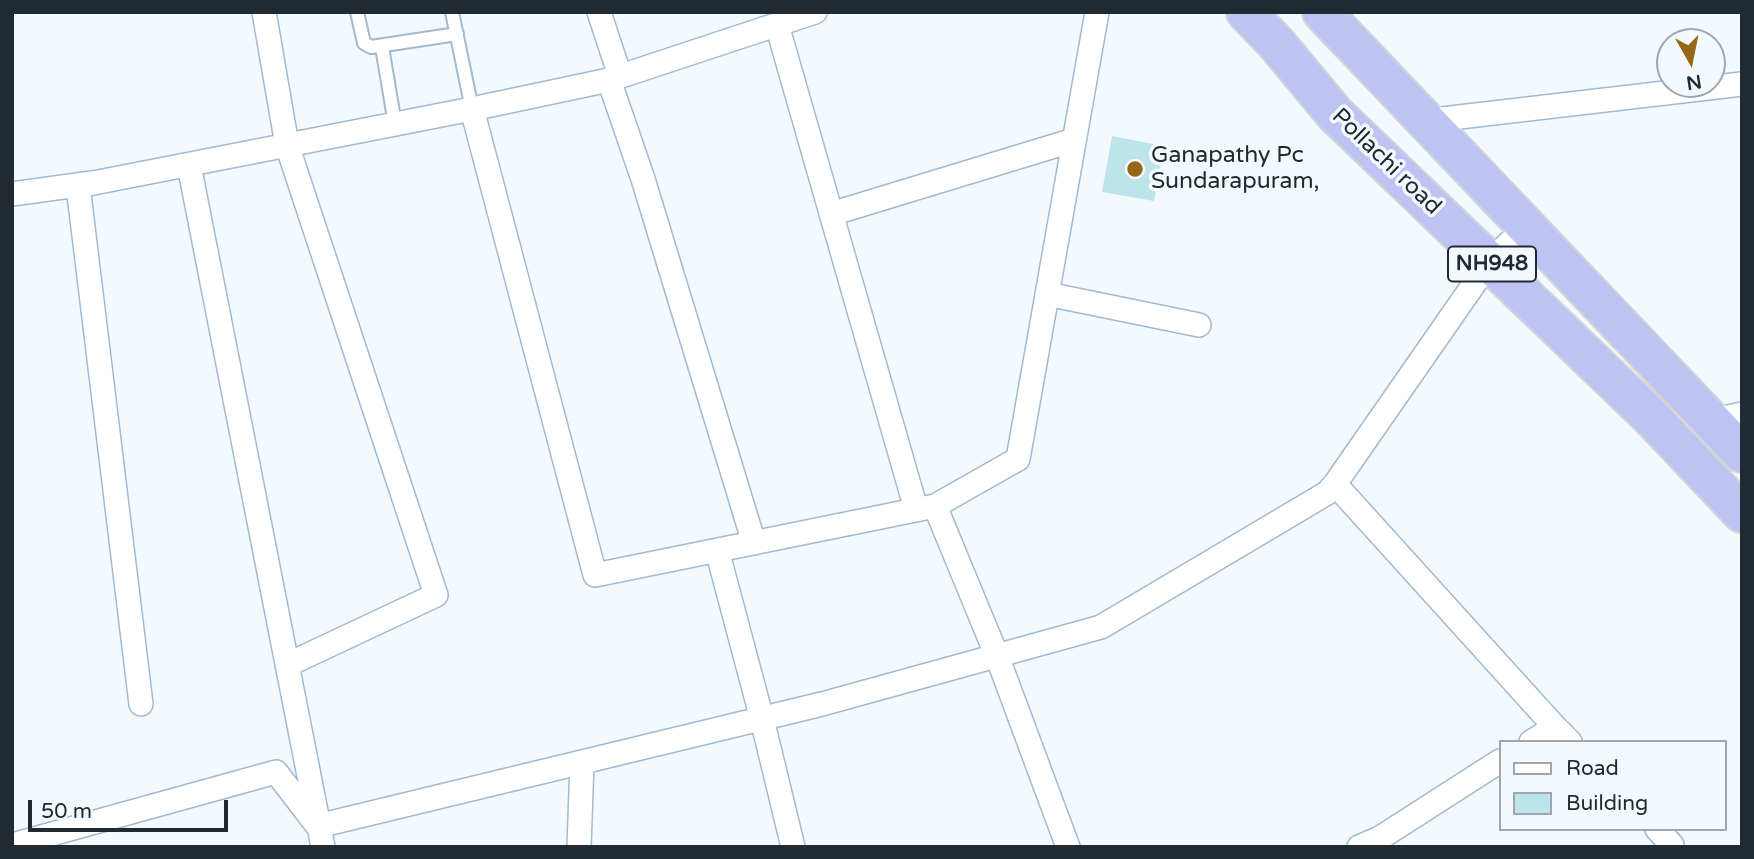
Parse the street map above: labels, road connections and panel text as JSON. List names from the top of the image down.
{
  "streets": {
    "highway": ["Pollachi road", "NH948"]
  },
  "places": ["Ganapathy Pc Sundarapuram,"],
  "legend": ["Road", "Building"],
  "scale_bar": "50 m",
  "north": "bottom"
}
